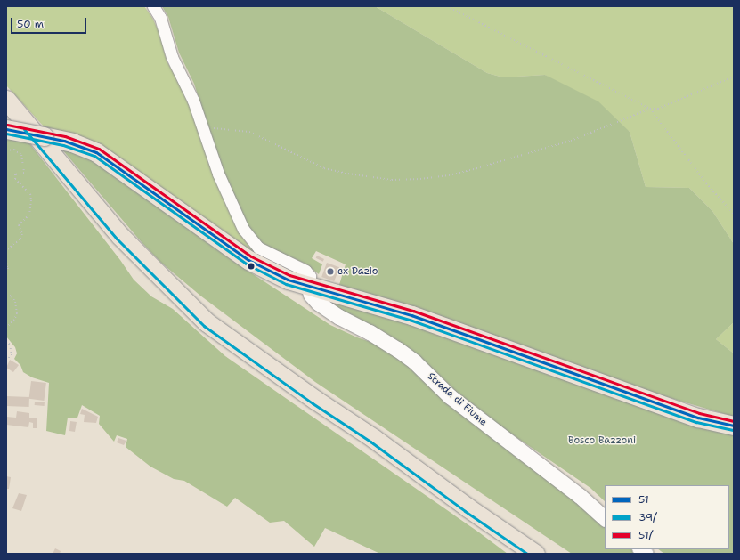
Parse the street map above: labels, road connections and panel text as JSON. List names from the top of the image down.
{
  "streets": {
    "street": ["Strada di Fiume"]
  },
  "parks": ["Bosco Bazzoni"],
  "places": ["ex Dazio"],
  "lines": ["transit line 51/", "transit line 51", "transit line 39/"],
  "legend": ["51", "39/", "51/"],
  "scale_bar": "50 m"
}
